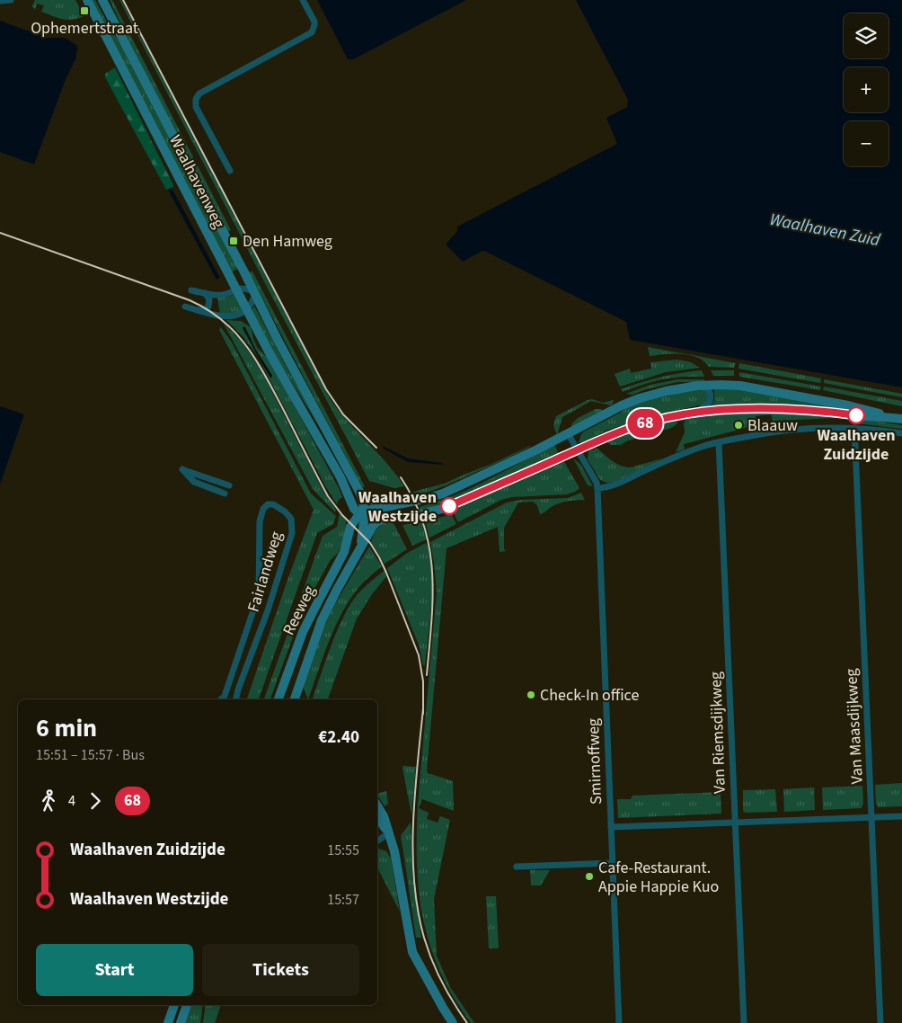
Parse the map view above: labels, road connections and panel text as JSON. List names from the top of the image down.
{
  "streets": {
    "street": [
      "Waalhavenweg",
      "Fairlandweg",
      "Reeweg",
      "Van Maasdijkweg",
      "Van Riemsdijkweg",
      "Smirnoffweg"
    ]
  },
  "crossings": [
    ["Waalhavenweg", "Reeweg"]
  ],
  "water": ["Waalhaven Zuid"],
  "places": {
    "transit": ["Ophemertstraat", "Den Hamweg"],
    "other": [
      "Waalhaven Zuidzijde",
      "Blaauw",
      "Waalhaven Westzijde",
      "Check-In office",
      "Cafe-Restaurant. Appie Happie Kuo"
    ]
  },
  "lines": ["bus line 68"],
  "page": {
    "on_map": "68",
    "map_buttons": ["+", "−"],
    "heading": ["6 min", "15:51 – 15:57 · Bus", "€2.40"],
    "legs": ["4", "68"],
    "list": [
      {
        "name": "Waalhaven Zuidzijde",
        "value": "15:55"
      },
      {
        "name": "Waalhaven Westzijde",
        "value": "15:57"
      }
    ],
    "buttons": ["Start", "Tickets"]
  }
}
